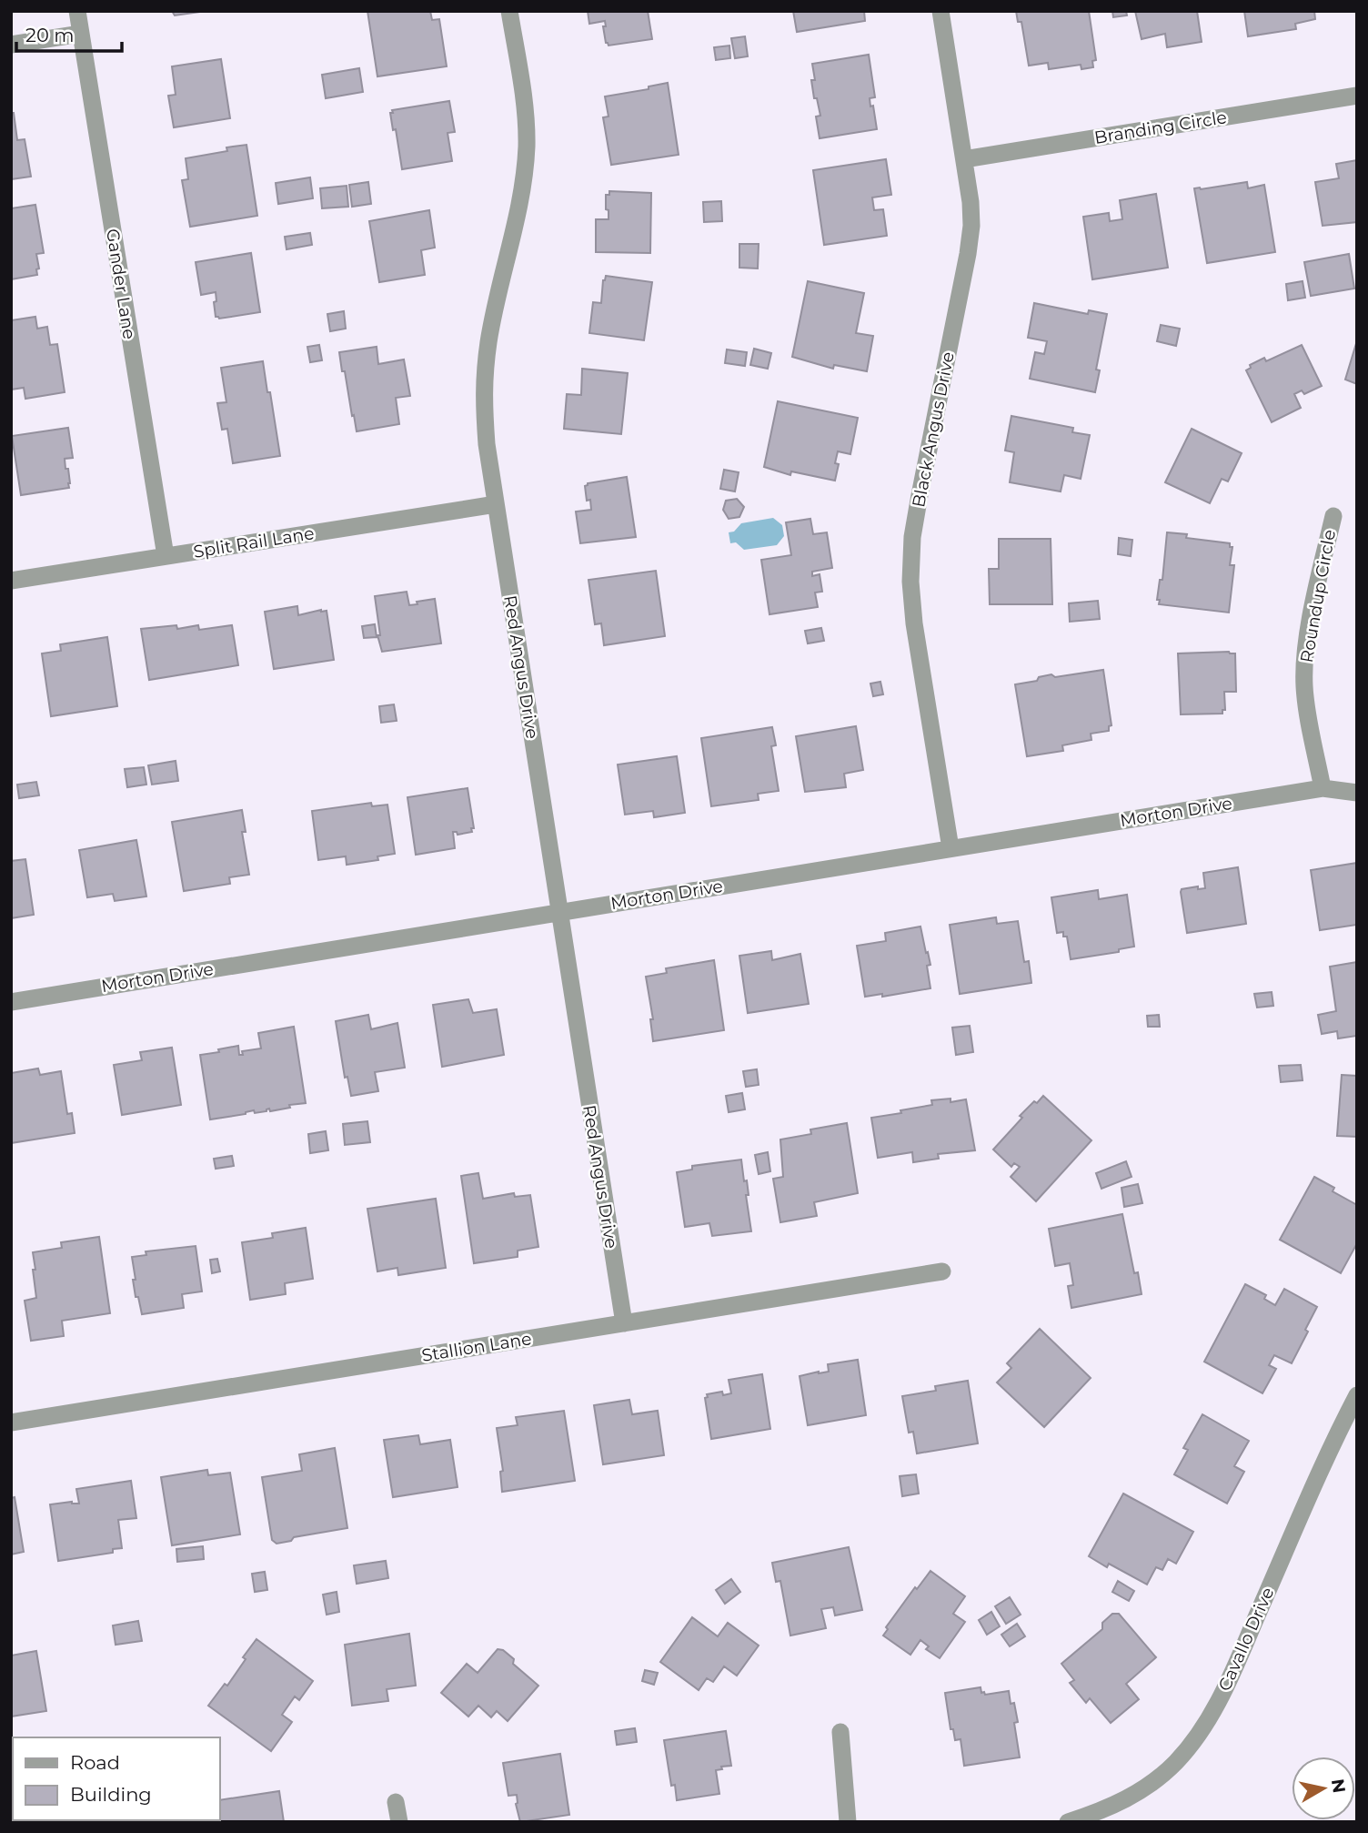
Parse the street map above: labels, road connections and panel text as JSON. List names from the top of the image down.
{
  "streets": {
    "street": [
      "Branding Circle",
      "Gander Lane",
      "Black Angus Drive",
      "Split Rail Lane",
      "Roundup Circle",
      "Red Angus Drive",
      "Morton Drive",
      "Stallion Lane",
      "Cavallo Drive"
    ]
  },
  "crossings": [
    ["Branding Circle", "Black Angus Drive"],
    ["Gander Lane", "Split Rail Lane"],
    ["Black Angus Drive", "Morton Drive"],
    ["Split Rail Lane", "Red Angus Drive"],
    ["Roundup Circle", "Morton Drive"],
    ["Red Angus Drive", "Morton Drive"],
    ["Red Angus Drive", "Stallion Lane"]
  ],
  "legend": ["Road", "Building"],
  "scale_bar": "20 m",
  "north": "right"
}
